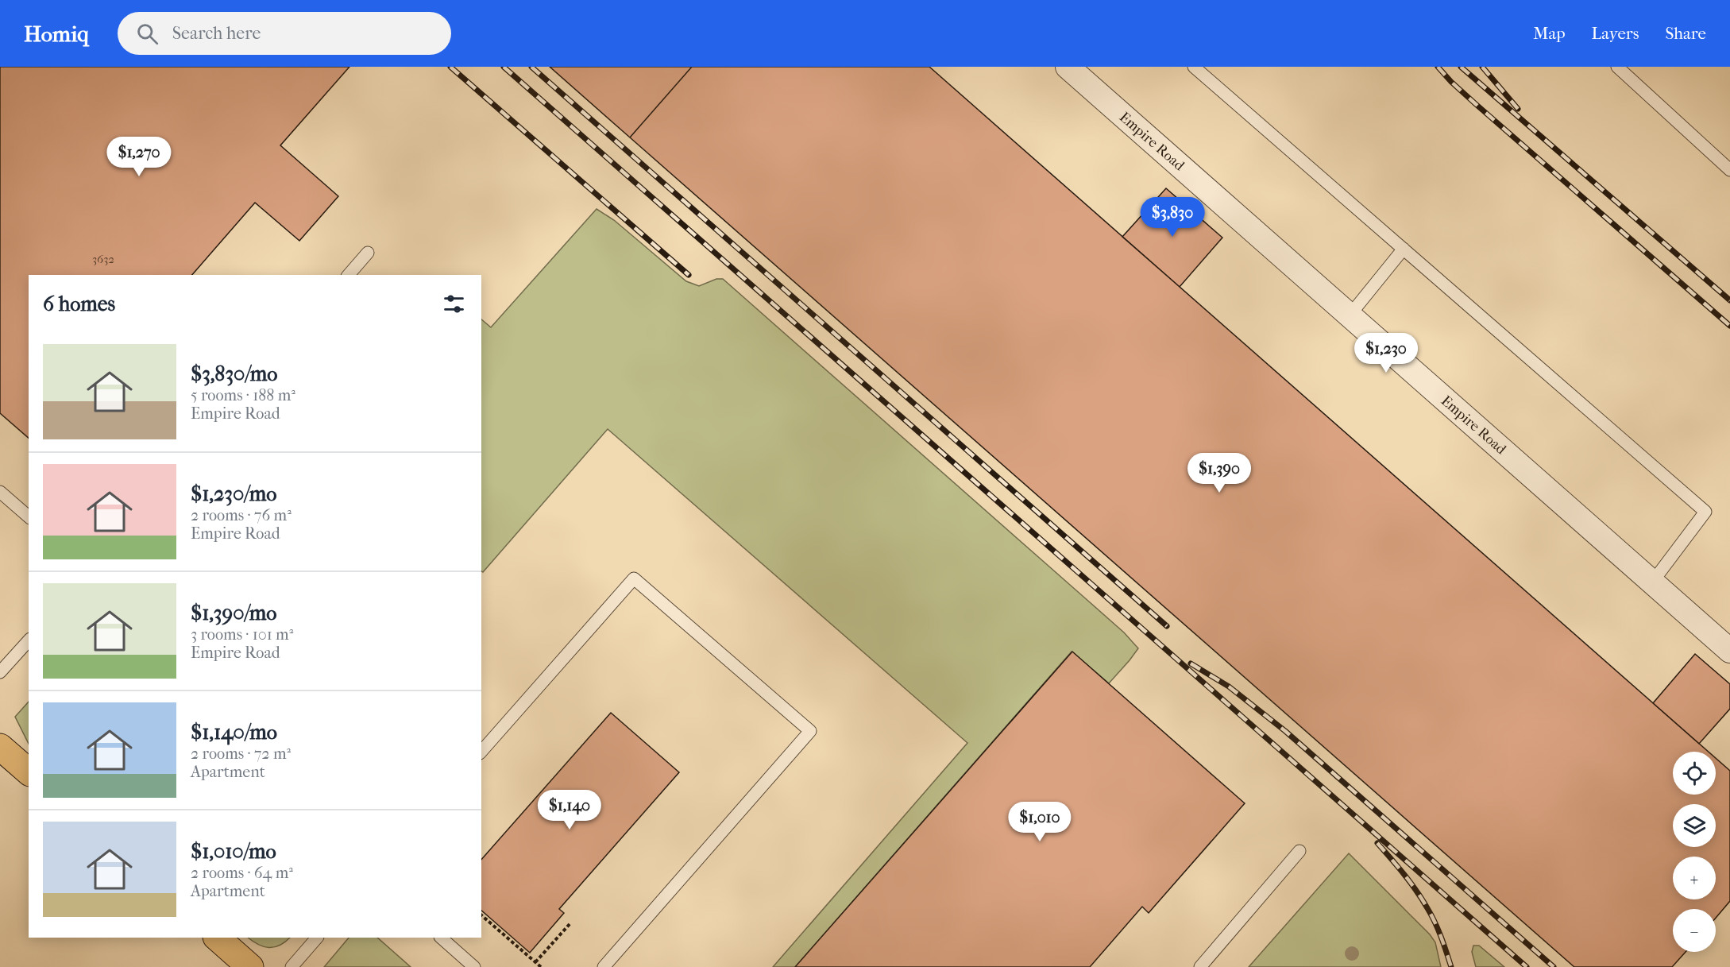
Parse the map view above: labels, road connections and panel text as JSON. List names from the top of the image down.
{
  "streets": {
    "street": ["Empire Road"]
  },
  "house_numbers": ["3632"],
  "page": {
    "header": "Homiq",
    "search": "Search here",
    "nav": ["Map", "Layers", "Share"],
    "price": [
      "$1,270",
      "$3,830",
      "$1,230",
      "$1,390",
      "$1,140",
      "$1,010"
    ],
    "heading": "6 homes",
    "list": [
      {
        "name": "$3,830/mo",
        "note": "5 rooms · 188 m² · Empire Road"
      },
      {
        "name": "$1,230/mo",
        "note": "2 rooms · 76 m² · Empire Road"
      },
      {
        "name": "$1,390/mo",
        "note": "3 rooms · 101 m² · Empire Road"
      },
      {
        "name": "$1,140/mo",
        "note": "2 rooms · 72 m² · Apartment"
      },
      {
        "name": "$1,010/mo",
        "note": "2 rooms · 64 m² · Apartment"
      }
    ],
    "map_buttons": ["+", "−"]
  }
}
